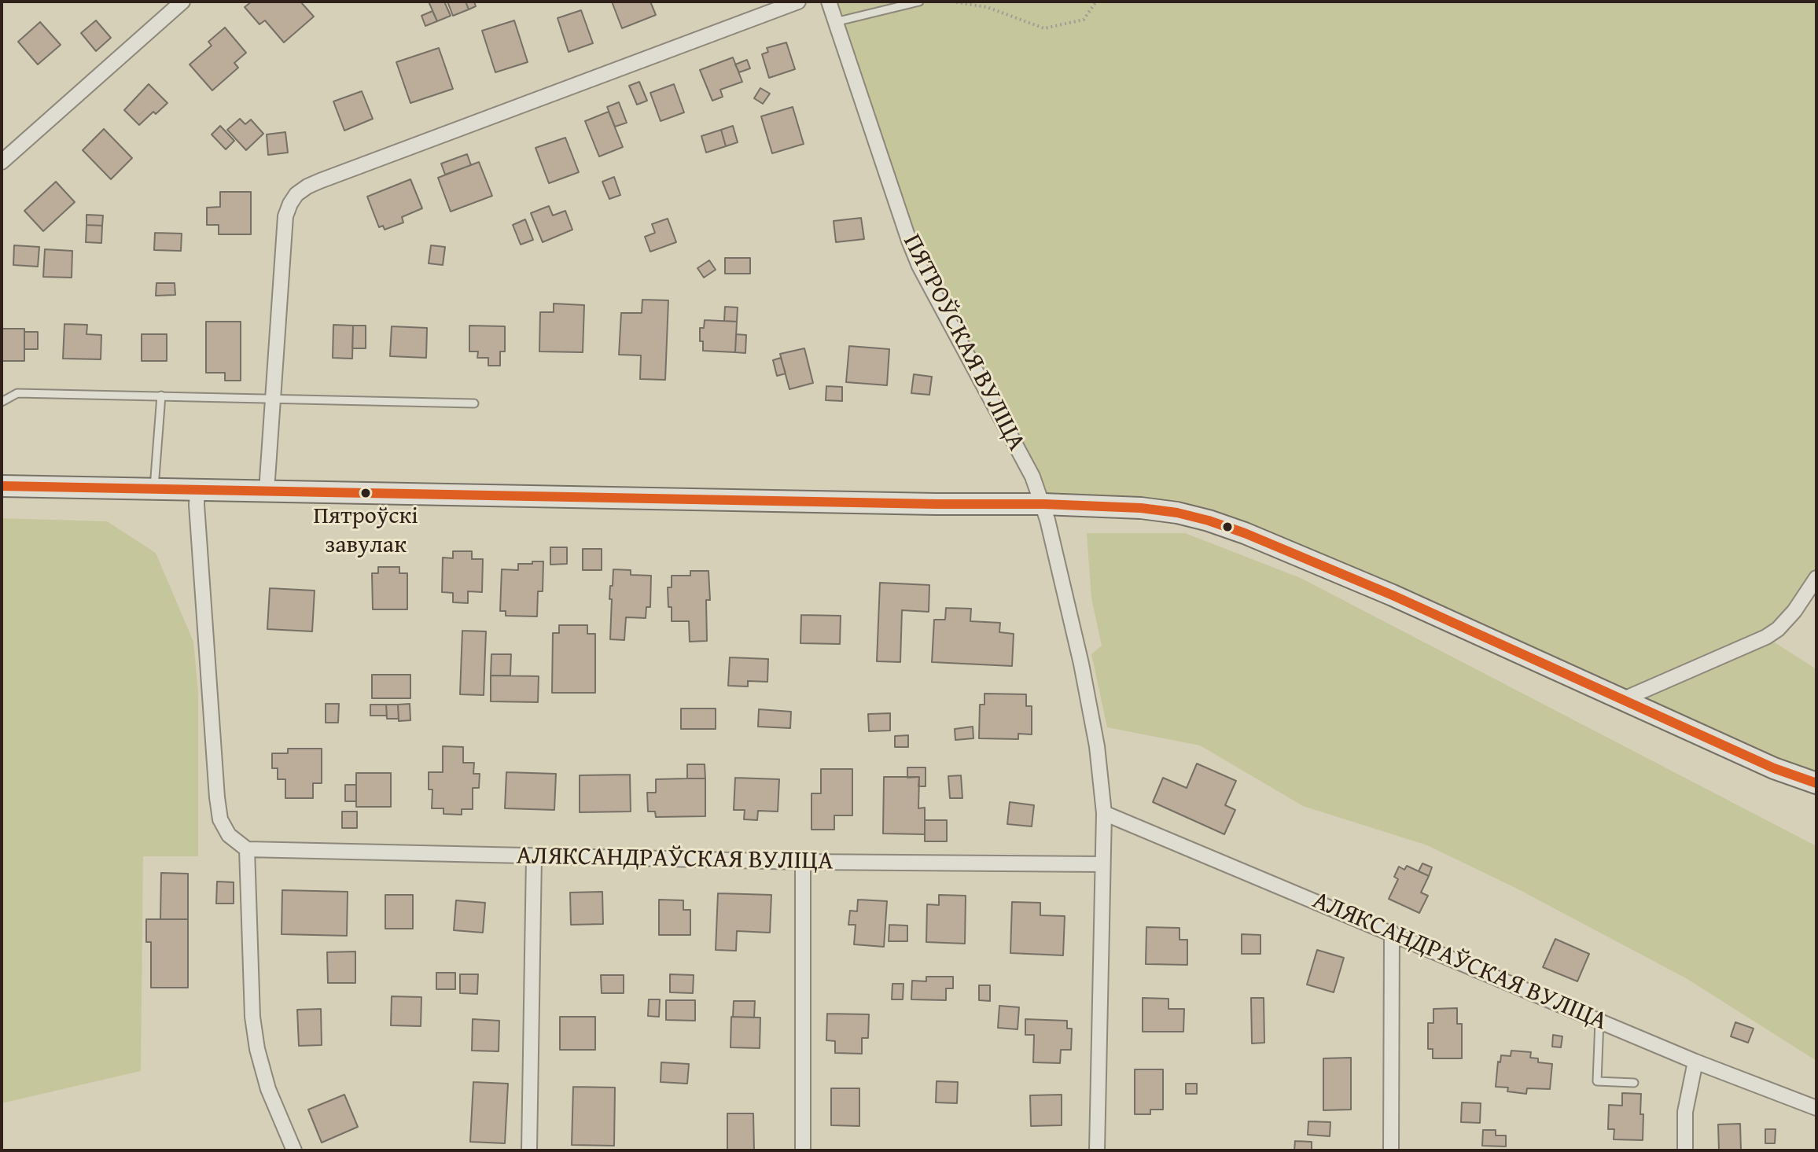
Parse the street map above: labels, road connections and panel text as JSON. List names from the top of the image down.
{
  "streets": {
    "street": ["ПЯТРОЎСКАЯ ВУЛІЦА", "АЛЯКСАНДРАЎСКАЯ ВУЛІЦА"]
  },
  "crossings": [
    ["ПЯТРОЎСКАЯ ВУЛІЦА", "АЛЯКСАНДРАЎСКАЯ ВУЛІЦА"]
  ],
  "places": ["Пятроўскі завулак"]
}
